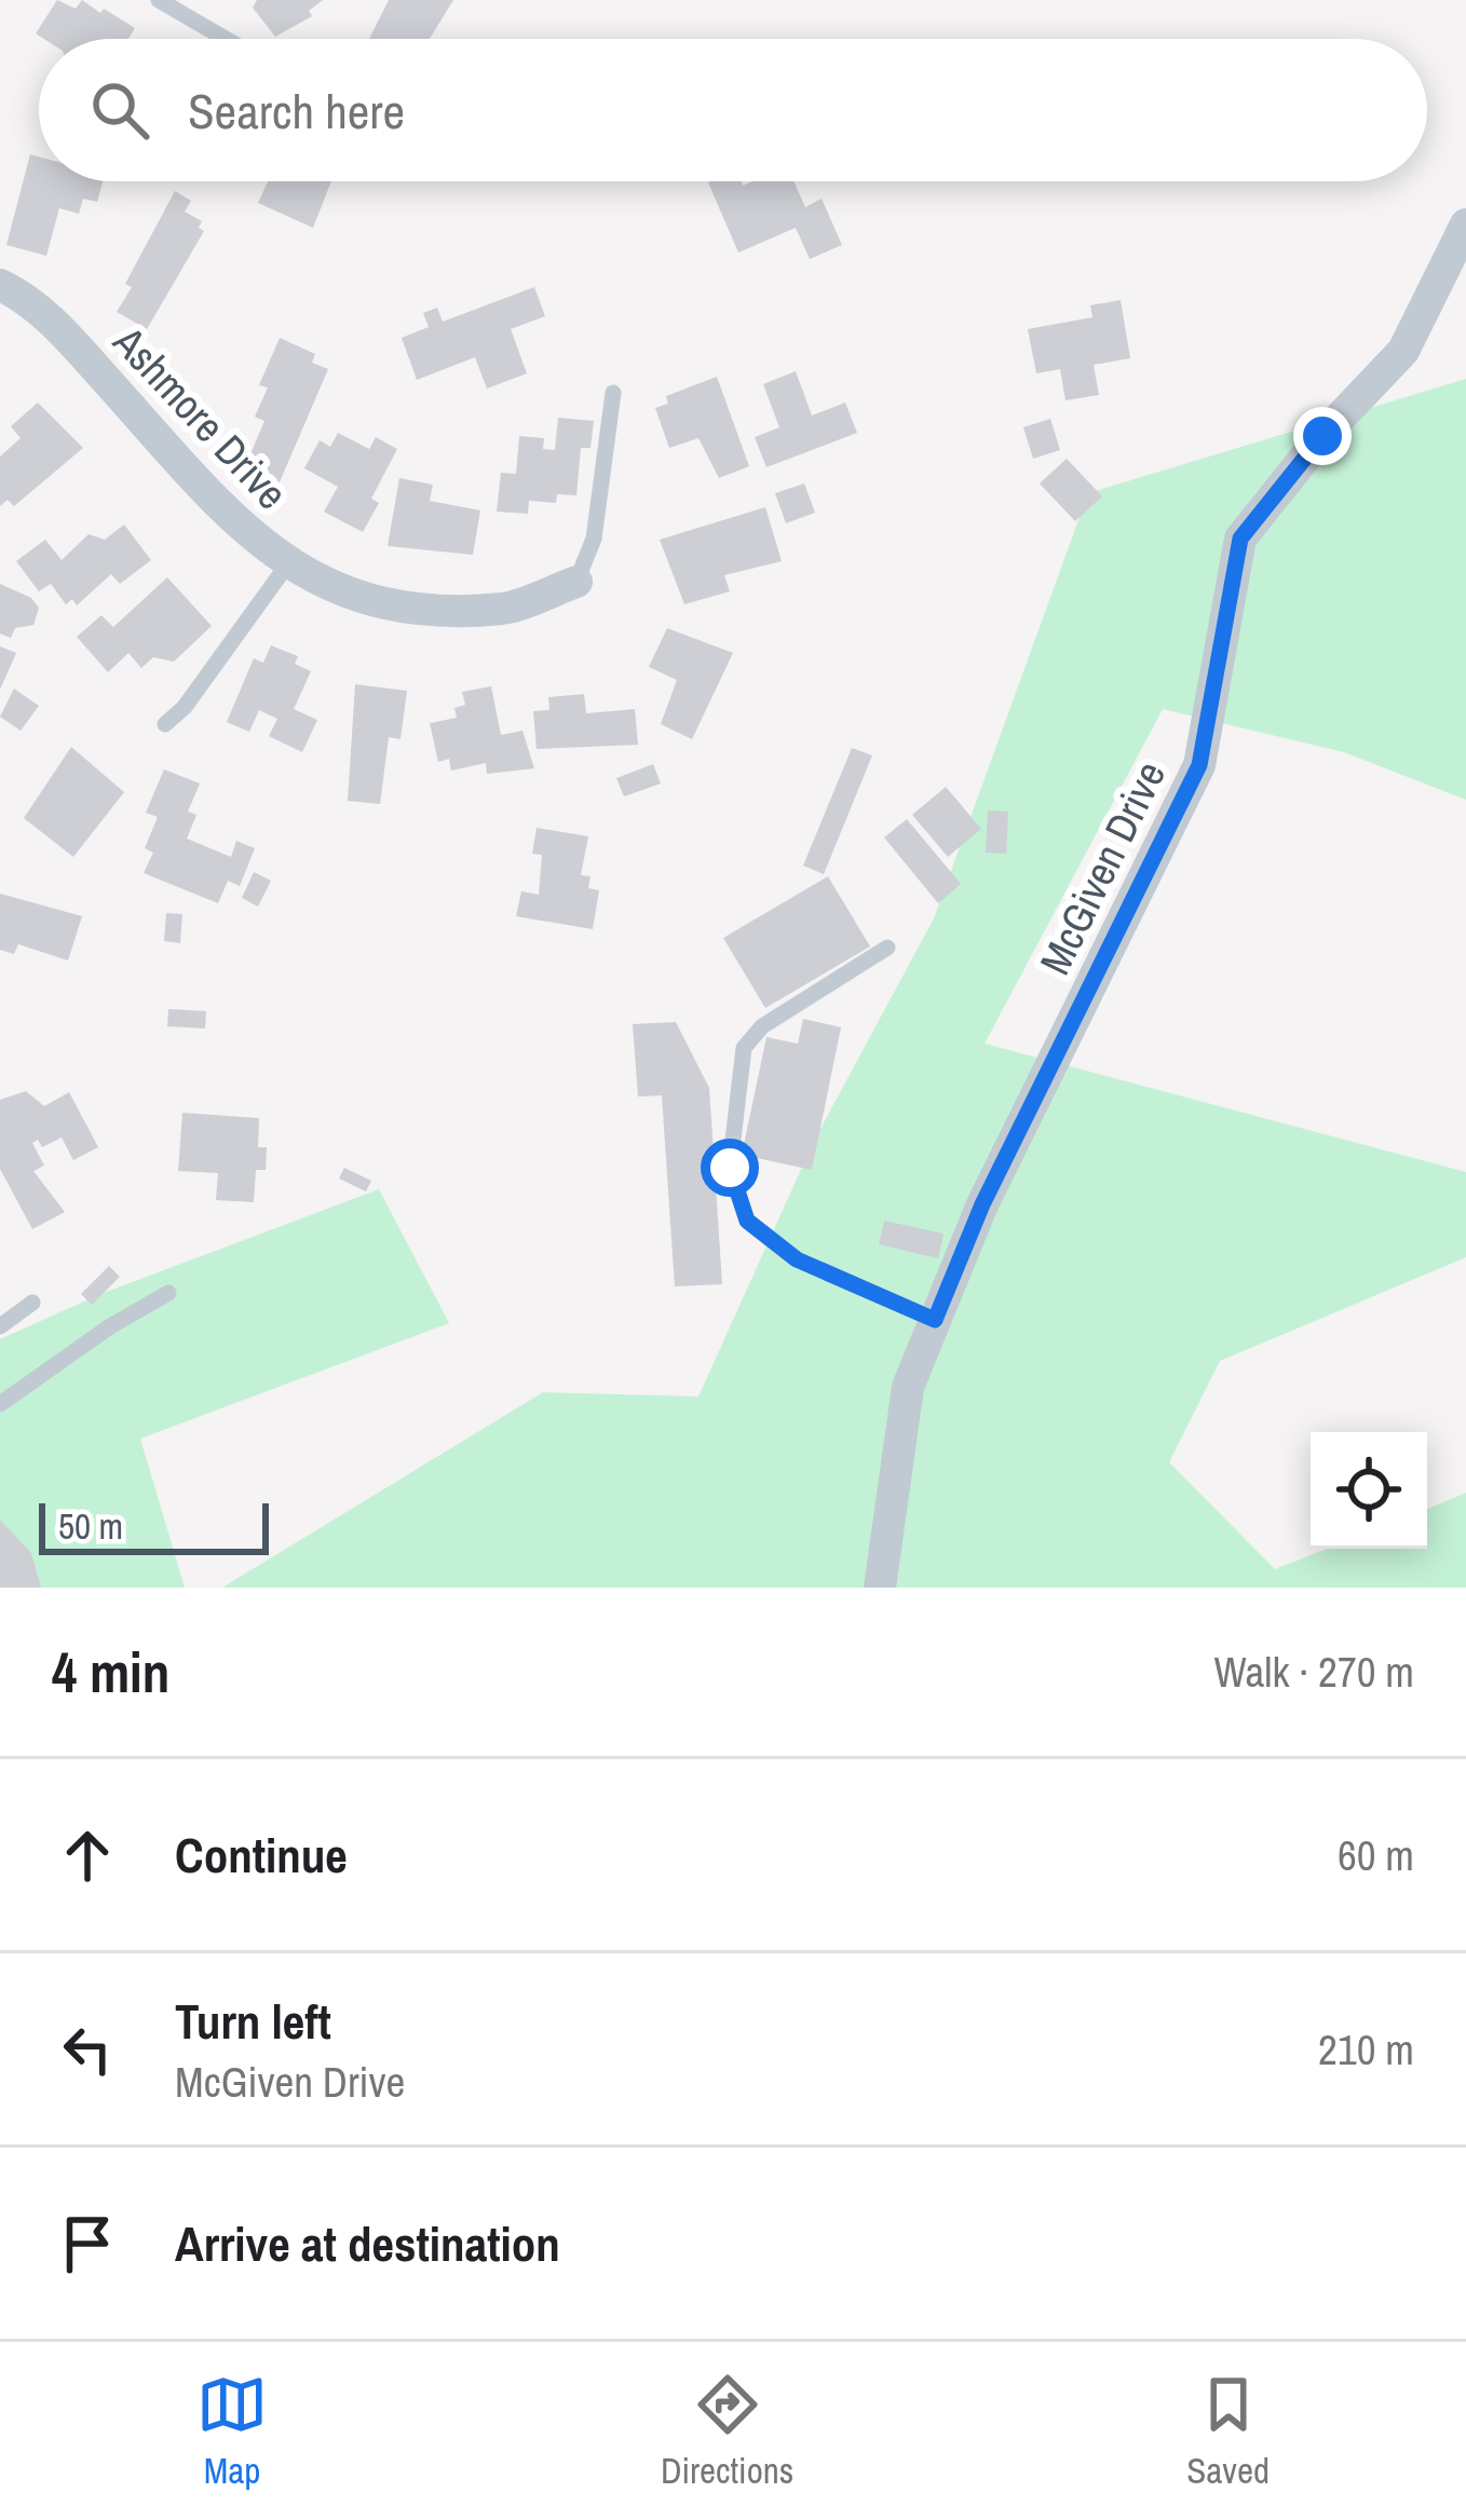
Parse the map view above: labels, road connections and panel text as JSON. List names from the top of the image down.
{
  "streets": {
    "street": ["Ashmore Drive", "McGiven Drive"]
  },
  "scale_bar": "50 m",
  "page": {
    "search": "Search here",
    "scale": "50 m",
    "heading": ["4 min", "Walk · 270 m"],
    "list": [
      ["Continue", "60 m"],
      ["Turn left", "McGiven Drive", "210 m"],
      "Arrive at destination"
    ],
    "nav": ["Map", "Directions", "Saved"]
  }
}
